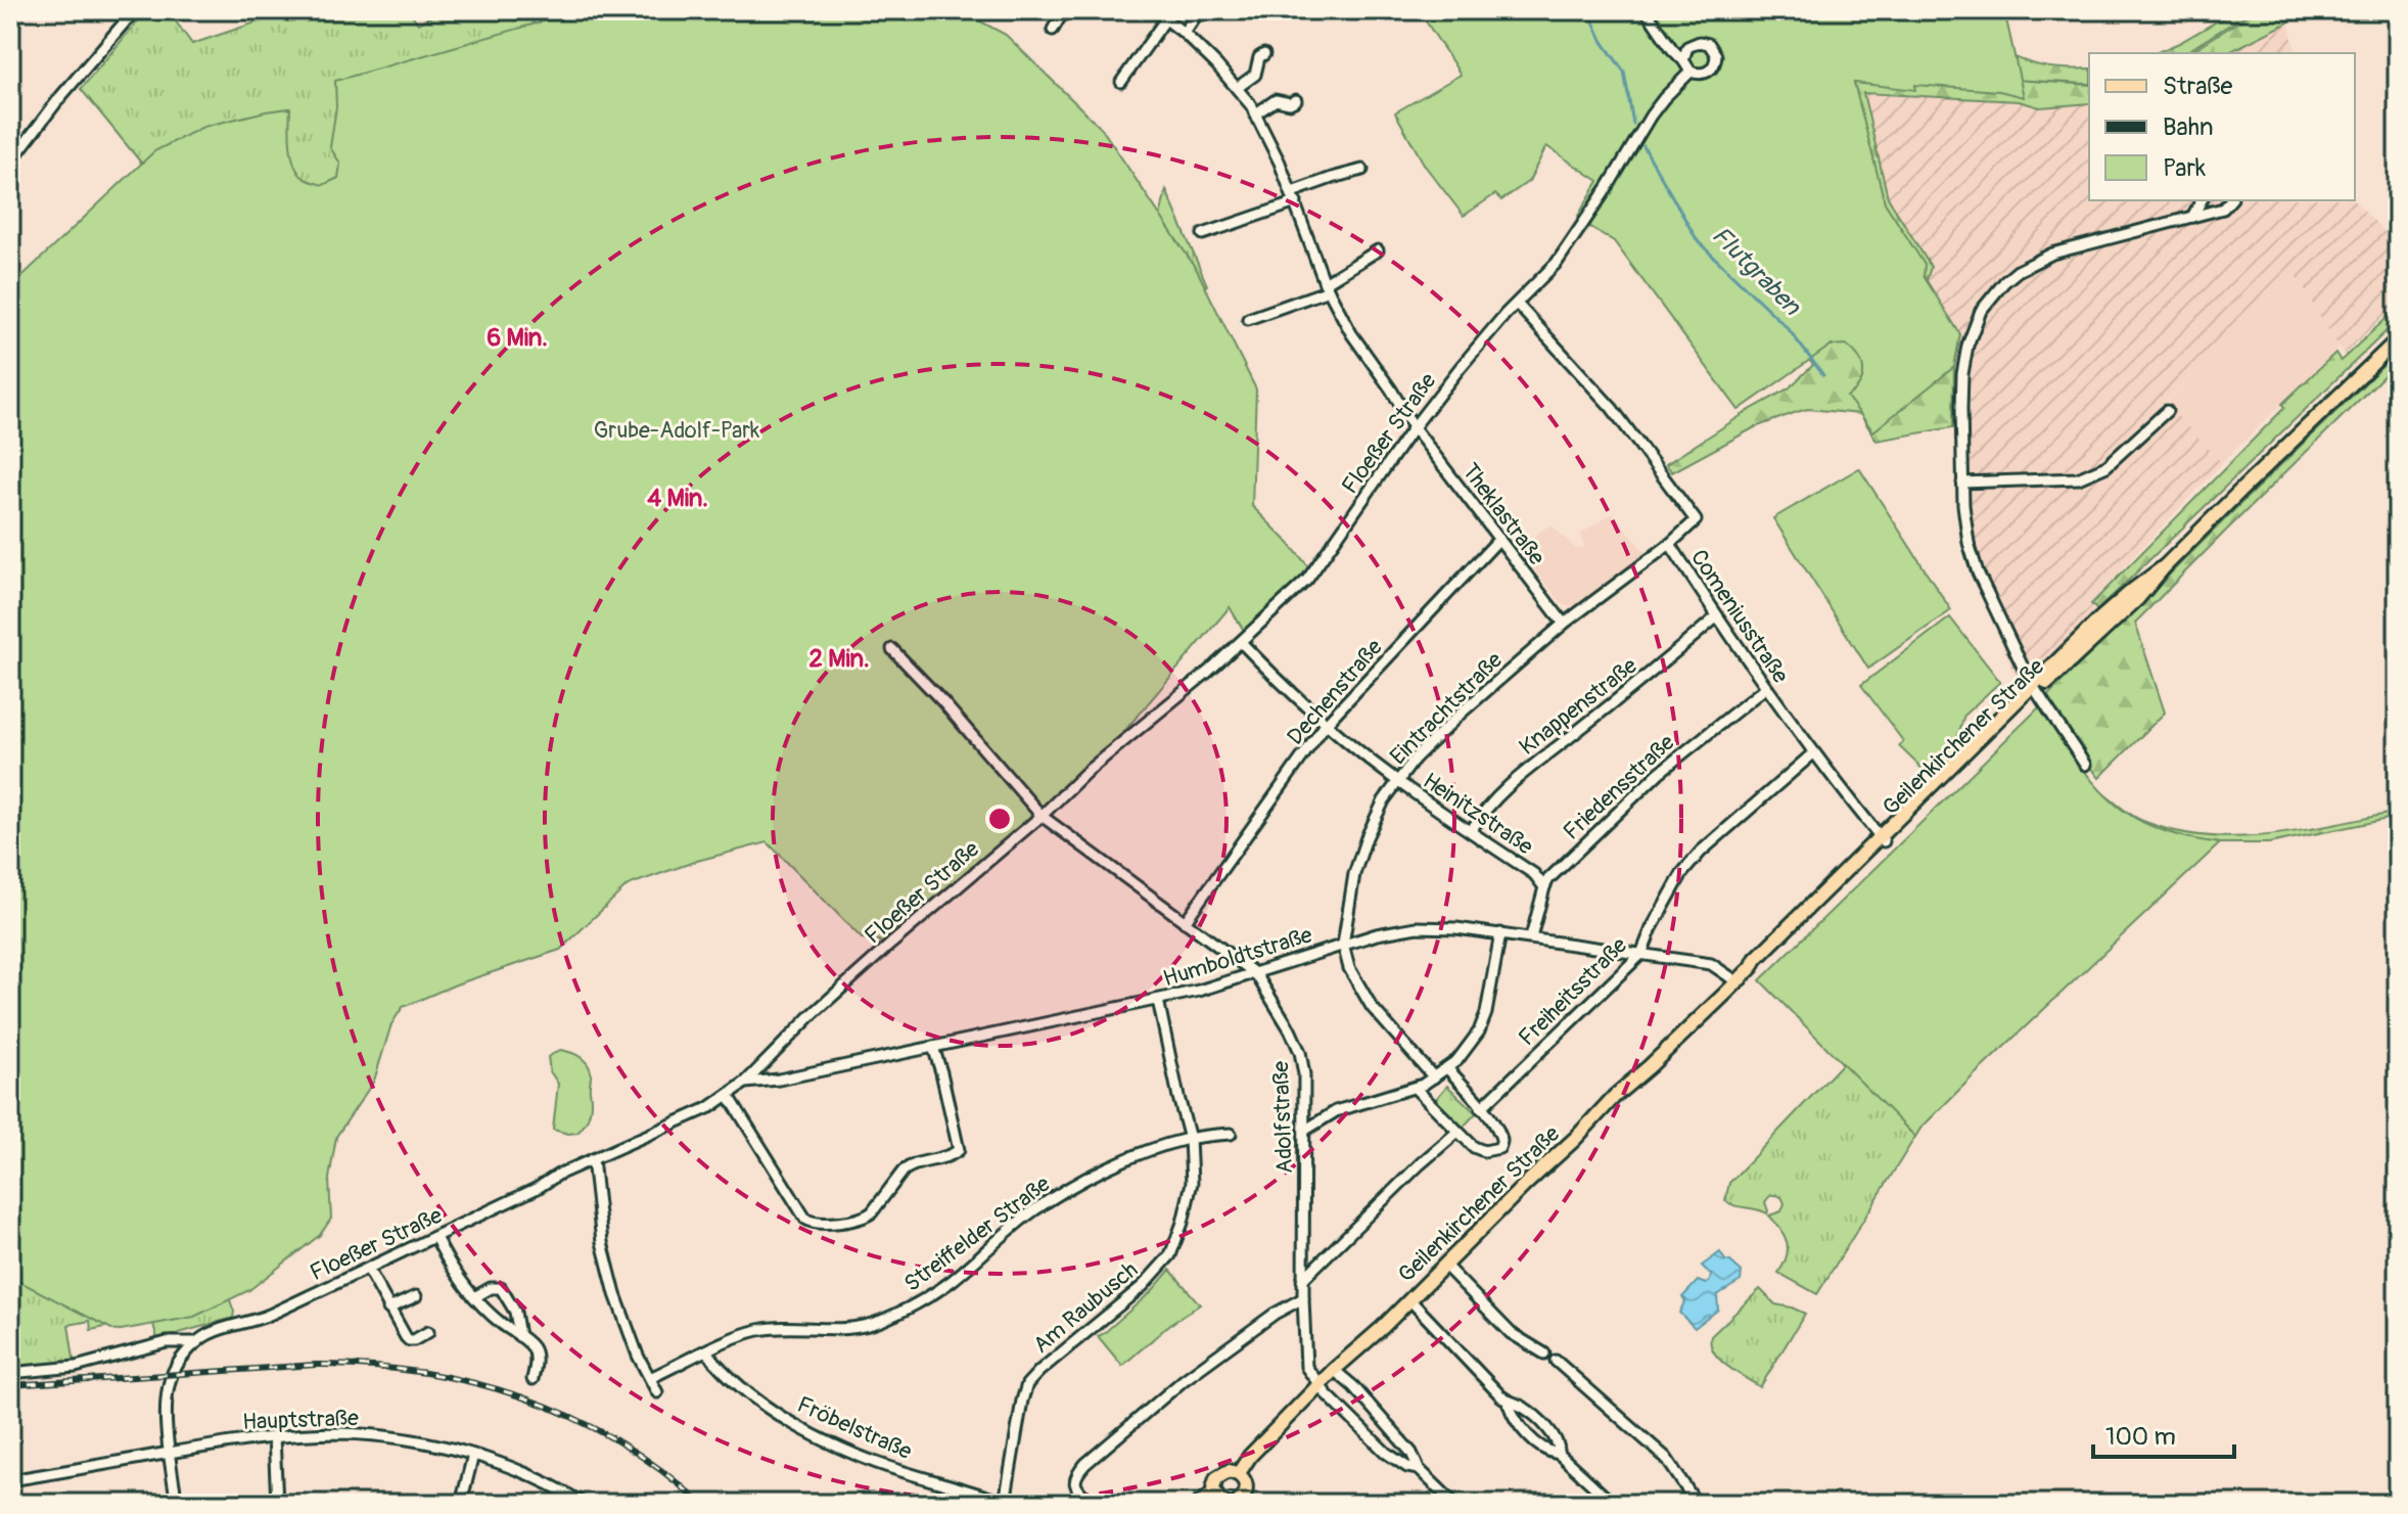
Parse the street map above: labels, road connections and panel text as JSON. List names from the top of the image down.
{
  "streets": {
    "main road": ["Geilenkirchener Straße"],
    "street": [
      "Floeßer Straße",
      "Theklastraße",
      "Comeniusstraße",
      "Dechenstraße",
      "Knappenstraße",
      "Eintrachtstraße",
      "Friedensstraße",
      "Heinitzstraße",
      "Humboldtstraße",
      "Freiheitsstraße",
      "Adolfstraße",
      "Streiffelder Straße",
      "Am Raubusch",
      "Hauptstraße",
      "Fröbelstraße"
    ]
  },
  "crossings": [
    ["Floeßer Straße", "Theklastraße"],
    ["Floeßer Straße", "Comeniusstraße"],
    ["Floeßer Straße", "Heinitzstraße"],
    ["Floeßer Straße", "Humboldtstraße"],
    ["Floeßer Straße", "Adolfstraße"],
    ["Floeßer Straße", "Hauptstraße"],
    ["Theklastraße", "Dechenstraße"],
    ["Theklastraße", "Eintrachtstraße"],
    ["Comeniusstraße", "Knappenstraße"],
    ["Comeniusstraße", "Eintrachtstraße"],
    ["Comeniusstraße", "Geilenkirchener Straße"],
    ["Comeniusstraße", "Friedensstraße"],
    ["Comeniusstraße", "Freiheitsstraße"],
    ["Dechenstraße", "Heinitzstraße"],
    ["Dechenstraße", "Adolfstraße"],
    ["Knappenstraße", "Heinitzstraße"],
    ["Eintrachtstraße", "Heinitzstraße"],
    ["Eintrachtstraße", "Humboldtstraße"],
    ["Geilenkirchener Straße", "Humboldtstraße"],
    ["Geilenkirchener Straße", "Adolfstraße"],
    ["Friedensstraße", "Heinitzstraße"],
    ["Friedensstraße", "Humboldtstraße"],
    ["Humboldtstraße", "Freiheitsstraße"],
    ["Humboldtstraße", "Adolfstraße"],
    ["Humboldtstraße", "Am Raubusch"],
    ["Streiffelder Straße", "Am Raubusch"],
    ["Streiffelder Straße", "Fröbelstraße"],
    ["Am Raubusch", "Fröbelstraße"]
  ],
  "water": ["Flutgraben"],
  "parks": ["Grube-Adolf-Park"],
  "legend": ["Straße", "Bahn", "Park"],
  "scale_bar": "100 m",
  "rings": ["6 Min.", "4 Min.", "2 Min."]
}
